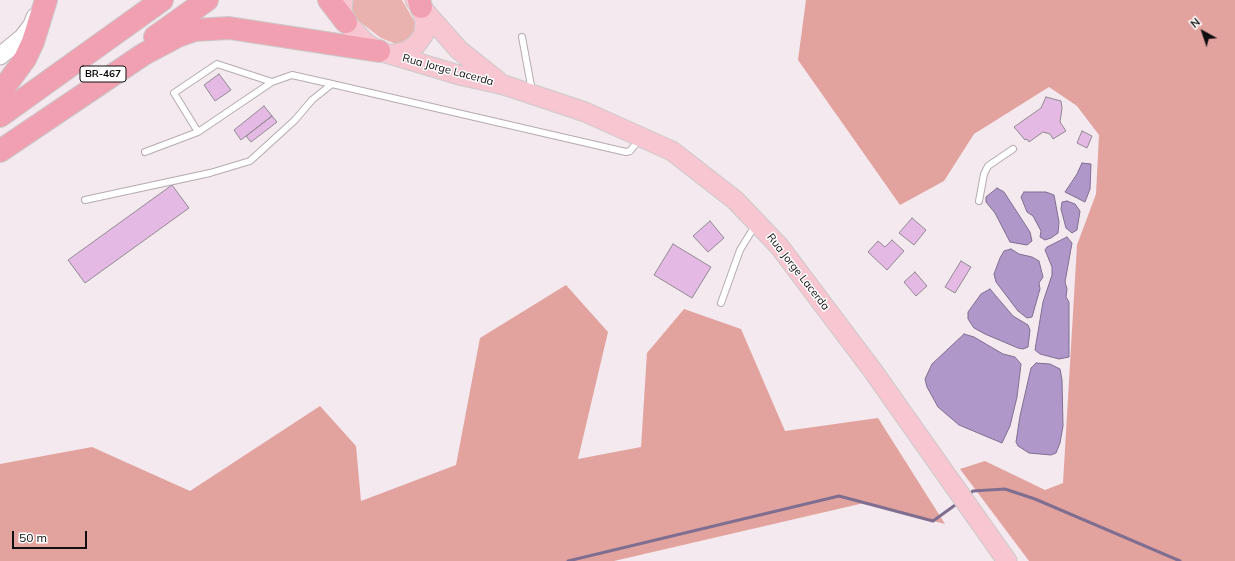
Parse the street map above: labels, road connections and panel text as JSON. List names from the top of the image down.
{
  "streets": {
    "highway": ["BR-467"],
    "main road": ["Rua Jorge Lacerda"]
  },
  "scale_bar": "50 m",
  "north": "top left"
}
